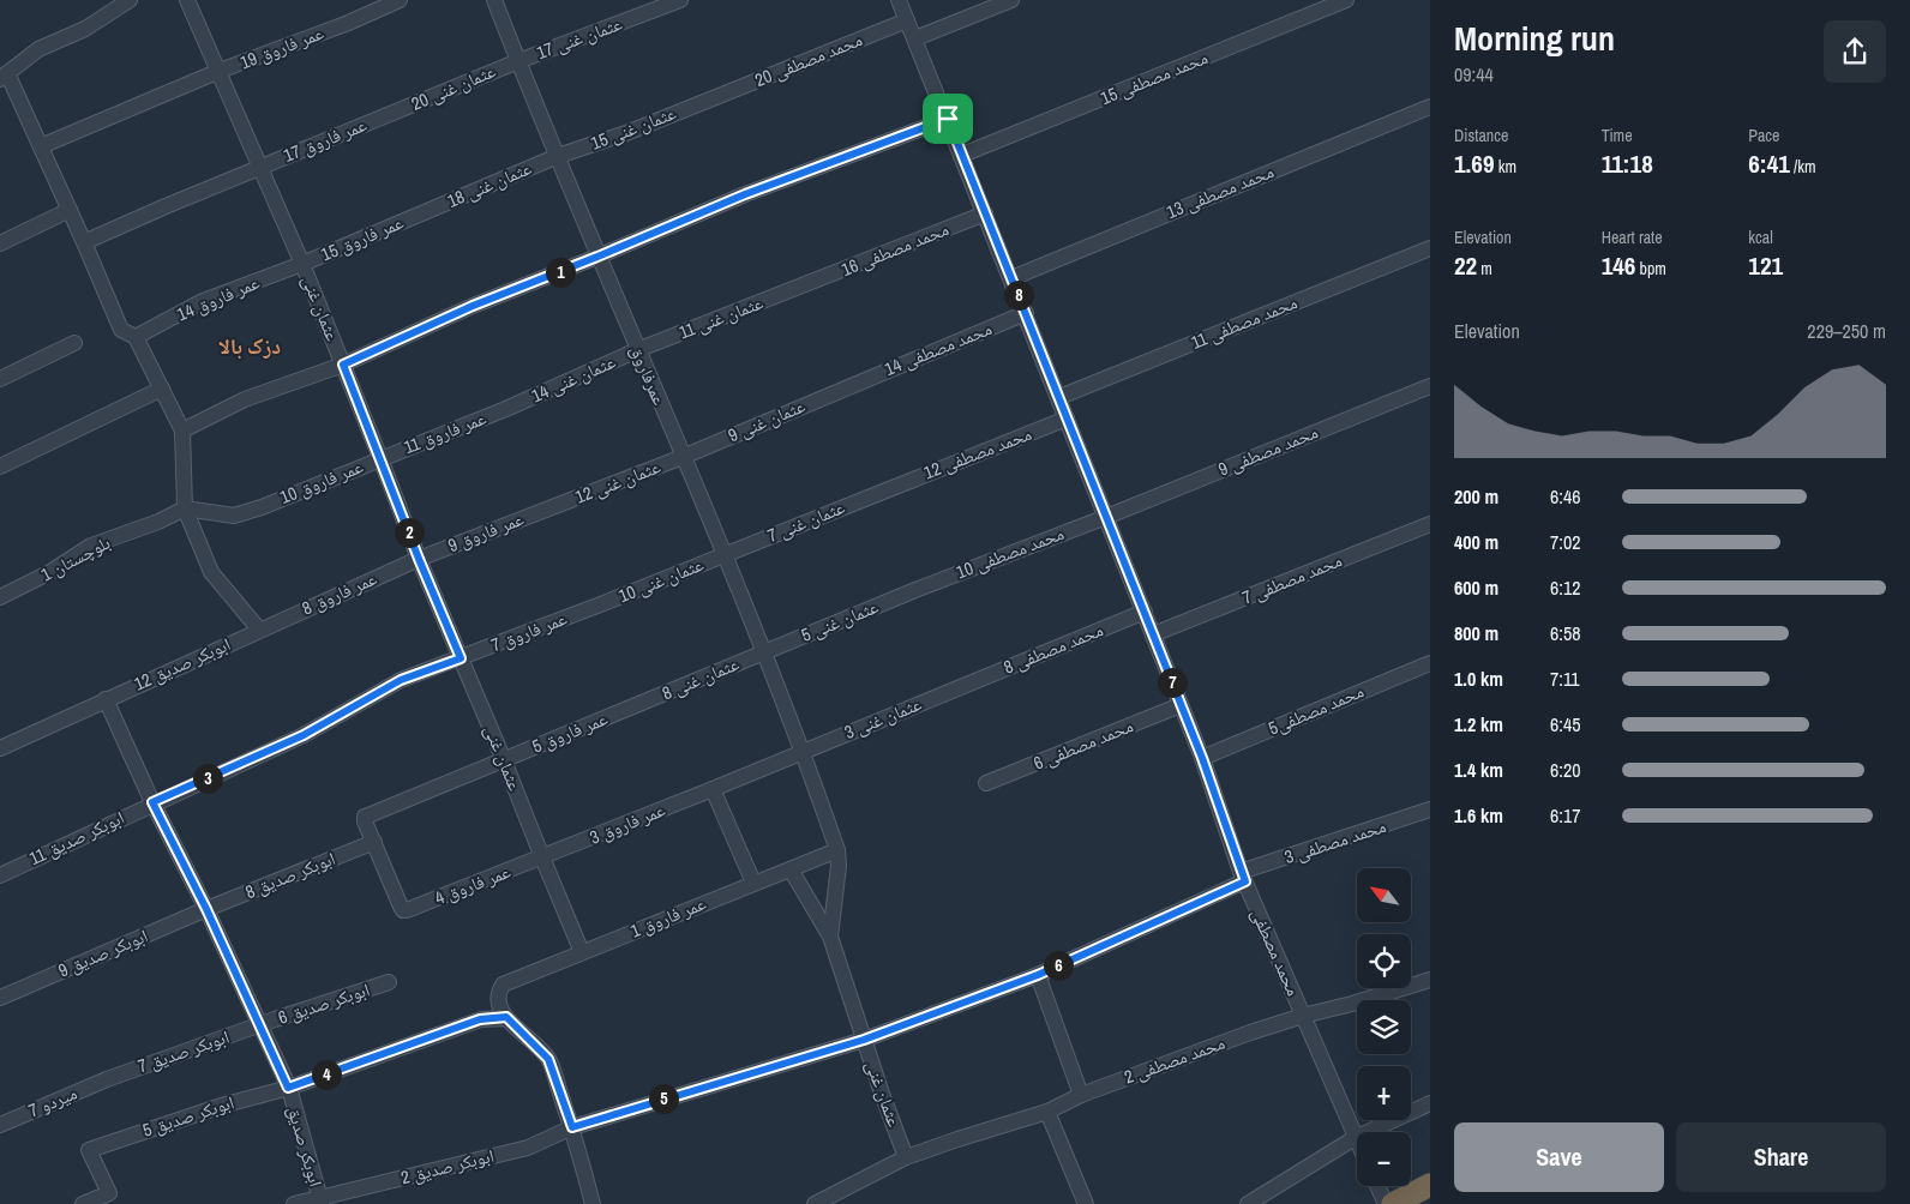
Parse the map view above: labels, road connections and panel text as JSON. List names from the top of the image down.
{
  "streets": {
    "street": [
      "عثمان غنی 17",
      "عمر فاروق 19",
      "محمد مصطفی 20",
      "محمد مصطفی 15",
      "عثمان غنی 20",
      "عثمان غنی 15",
      "عمر فاروق 17",
      "عثمان غنی 18",
      "محمد مصطفی 13",
      "عمر فاروق 15",
      "محمد مصطفی 16",
      "عمر فاروق 14",
      "عثمان غنی",
      "عثمان غنی 11",
      "محمد مصطفی 11",
      "محمد مصطفی 14",
      "عمرفاروق",
      "عثمان غنی 14",
      "عثمان غنی 9",
      "عمر فاروق 11",
      "محمد مصطفی 9",
      "محمد مصطفی 12",
      "عمر فاروق 10",
      "عثمان غنی 12",
      "عثمان غنی 7",
      "عمر فاروق 9",
      "محمد مصطفی 10",
      "بلوچستان 1",
      "محمد مصطفی 7",
      "عثمان غنی 10",
      "عمر فاروق 8",
      "عثمان غنی 5",
      "عمر فاروق 7",
      "محمد مصطفی 8",
      "ابوبکر صدیق 12",
      "عثمان غنی 8",
      "محمد مصطفی5",
      "عثمان غنی 3",
      "عمر فاروق 5",
      "محمد مصطفی 6",
      "عمر فاروق 3",
      "ابوبکر صدیق 11",
      "محمد مصطفی 3",
      "ابوبکر صدیق 8",
      "عمر فاروق 4",
      "عمر فاروق 1",
      "محمد مصطفی",
      "ابوبکر صدیق 9",
      "ابوبکر صدیق 6",
      "ابوبکر صدیق 7",
      "محمد مصطفی 2",
      "میردو 7",
      "ابوبکر صدیق 5",
      "ابوبکر صدیق",
      "ابوبکر صدیق 2"
    ]
  },
  "crossings": [
    ["عثمان غنی 17", "عثمان غنی 20"],
    ["عثمان غنی 17", "عمرفاروق"],
    ["عمر فاروق 19", "عثمان غنی"],
    ["محمد مصطفی 20", "عثمان غنی 15"],
    ["محمد مصطفی 20", "محمد مصطفی"],
    ["محمد مصطفی 15", "محمد مصطفی"],
    ["عثمان غنی 20", "عمر فاروق 17"],
    ["عثمان غنی 20", "عمرفاروق"],
    ["عثمان غنی 15", "عثمان غنی 18"],
    ["عثمان غنی 15", "عمرفاروق"],
    ["عمر فاروق 17", "عثمان غنی"],
    ["عثمان غنی 18", "عمر فاروق 15"],
    ["عثمان غنی 18", "عمرفاروق"],
    ["محمد مصطفی 13", "محمد مصطفی"],
    ["عمر فاروق 15", "عمر فاروق 14"],
    ["عمر فاروق 15", "عثمان غنی"],
    ["محمد مصطفی 16", "عثمان غنی 11"],
    ["محمد مصطفی 16", "محمد مصطفی"],
    ["عمر فاروق 14", "عثمان غنی"],
    ["عثمان غنی", "عمرفاروق"],
    ["عثمان غنی", "عمر فاروق 11"],
    ["عثمان غنی", "عمر فاروق 10"],
    ["عثمان غنی", "عمر فاروق 9"],
    ["عثمان غنی", "عمر فاروق 8"],
    ["عثمان غنی", "عمر فاروق 7"],
    ["عثمان غنی", "عثمان غنی 3"],
    ["عثمان غنی", "عمر فاروق 5"],
    ["عثمان غنی", "عمر فاروق 3"],
    ["عثمان غنی", "محمد مصطفی 3"],
    ["عثمان غنی", "عمر فاروق 4"],
    ["عثمان غنی", "عمر فاروق 1"],
    ["عثمان غنی", "محمد مصطفی 2"],
    ["عثمان غنی", "ابوبکر صدیق 2"],
    ["عثمان غنی 11", "عمرفاروق"],
    ["عثمان غنی 11", "عثمان غنی 14"],
    ["محمد مصطفی 11", "محمد مصطفی"],
    ["محمد مصطفی 14", "عثمان غنی 9"],
    ["محمد مصطفی 14", "محمد مصطفی"],
    ["عمرفاروق", "عثمان غنی 14"],
    ["عمرفاروق", "عثمان غنی 9"],
    ["عمرفاروق", "عثمان غنی 12"],
    ["عمرفاروق", "عثمان غنی 7"],
    ["عمرفاروق", "عثمان غنی 10"],
    ["عمرفاروق", "عثمان غنی 5"],
    ["عمرفاروق", "عثمان غنی 8"],
    ["عمرفاروق", "عثمان غنی 3"],
    ["عثمان غنی 14", "عمر فاروق 11"],
    ["عثمان غنی 9", "عثمان غنی 12"],
    ["عمر فاروق 11", "عمر فاروق 10"],
    ["محمد مصطفی 9", "محمد مصطفی 10"],
    ["محمد مصطفی 9", "محمد مصطفی"],
    ["محمد مصطفی 12", "عثمان غنی 7"],
    ["محمد مصطفی 12", "محمد مصطفی"],
    ["عمر فاروق 10", "بلوچستان 1"],
    ["عثمان غنی 12", "عمر فاروق 9"],
    ["عثمان غنی 7", "عثمان غنی 10"],
    ["عمر فاروق 9", "عمر فاروق 8"],
    ["محمد مصطفی 10", "عثمان غنی 5"],
    ["محمد مصطفی 10", "محمد مصطفی"],
    ["محمد مصطفی 7", "محمد مصطفی"],
    ["عثمان غنی 10", "عمر فاروق 7"],
    ["عمر فاروق 8", "ابوبکر صدیق 12"],
    ["عثمان غنی 5", "عثمان غنی 8"],
    ["عمر فاروق 7", "ابوبکر صدیق 11"],
    ["محمد مصطفی 8", "عثمان غنی 3"],
    ["محمد مصطفی 8", "محمد مصطفی"],
    ["ابوبکر صدیق 12", "ابوبکر صدیق"],
    ["عثمان غنی 8", "عمر فاروق 5"],
    ["محمد مصطفی5", "محمد مصطفی"],
    ["عثمان غنی 3", "عمر فاروق 3"],
    ["عمر فاروق 5", "ابوبکر صدیق 8"],
    ["عمر فاروق 5", "عمر فاروق 4"],
    ["محمد مصطفی 6", "محمد مصطفی"],
    ["عمر فاروق 3", "عمر فاروق 4"],
    ["ابوبکر صدیق 11", "ابوبکر صدیق"],
    ["محمد مصطفی 3", "محمد مصطفی"],
    ["محمد مصطفی 3", "ابوبکر صدیق 2"],
    ["ابوبکر صدیق 8", "عمر فاروق 4"],
    ["ابوبکر صدیق 8", "ابوبکر صدیق 9"],
    ["ابوبکر صدیق 8", "ابوبکر صدیق"],
    ["عمر فاروق 1", "ابوبکر صدیق 5"],
    ["محمد مصطفی", "محمد مصطفی 2"],
    ["ابوبکر صدیق 9", "ابوبکر صدیق"],
    ["ابوبکر صدیق 6", "ابوبکر صدیق 7"],
    ["ابوبکر صدیق 6", "ابوبکر صدیق"],
    ["ابوبکر صدیق 7", "میردو 7"],
    ["ابوبکر صدیق 7", "ابوبکر صدیق"],
    ["ابوبکر صدیق 5", "ابوبکر صدیق"],
    ["ابوبکر صدیق", "ابوبکر صدیق 2"]
  ],
  "districts": ["دزک بالا"],
  "north": "top left",
  "page": {
    "heading": ["Morning run", "09:44"],
    "stats": [
      ["Distance", "1.69 km"],
      ["Time", "11:18"],
      ["Pace", "6:41 /km"],
      ["Elevation", "22 m"],
      ["Heart rate", "146 bpm"],
      ["kcal", "121"]
    ],
    "pins": [
      "1",
      "8",
      "2",
      "7",
      "3",
      "6",
      "4",
      "5"
    ],
    "chart": ["Elevation", "229–250 m"],
    "list": [
      {
        "name": "200 m",
        "note": "6:46"
      },
      {
        "name": "400 m",
        "note": "7:02"
      },
      {
        "name": "600 m",
        "note": "6:12"
      },
      {
        "name": "800 m",
        "note": "6:58"
      },
      {
        "name": "1.0 km",
        "note": "7:11"
      },
      {
        "name": "1.2 km",
        "note": "6:45"
      },
      {
        "name": "1.4 km",
        "note": "6:20"
      },
      {
        "name": "1.6 km",
        "note": "6:17"
      }
    ],
    "map_buttons": ["+", "−"],
    "buttons": ["Save", "Share"]
  }
}
